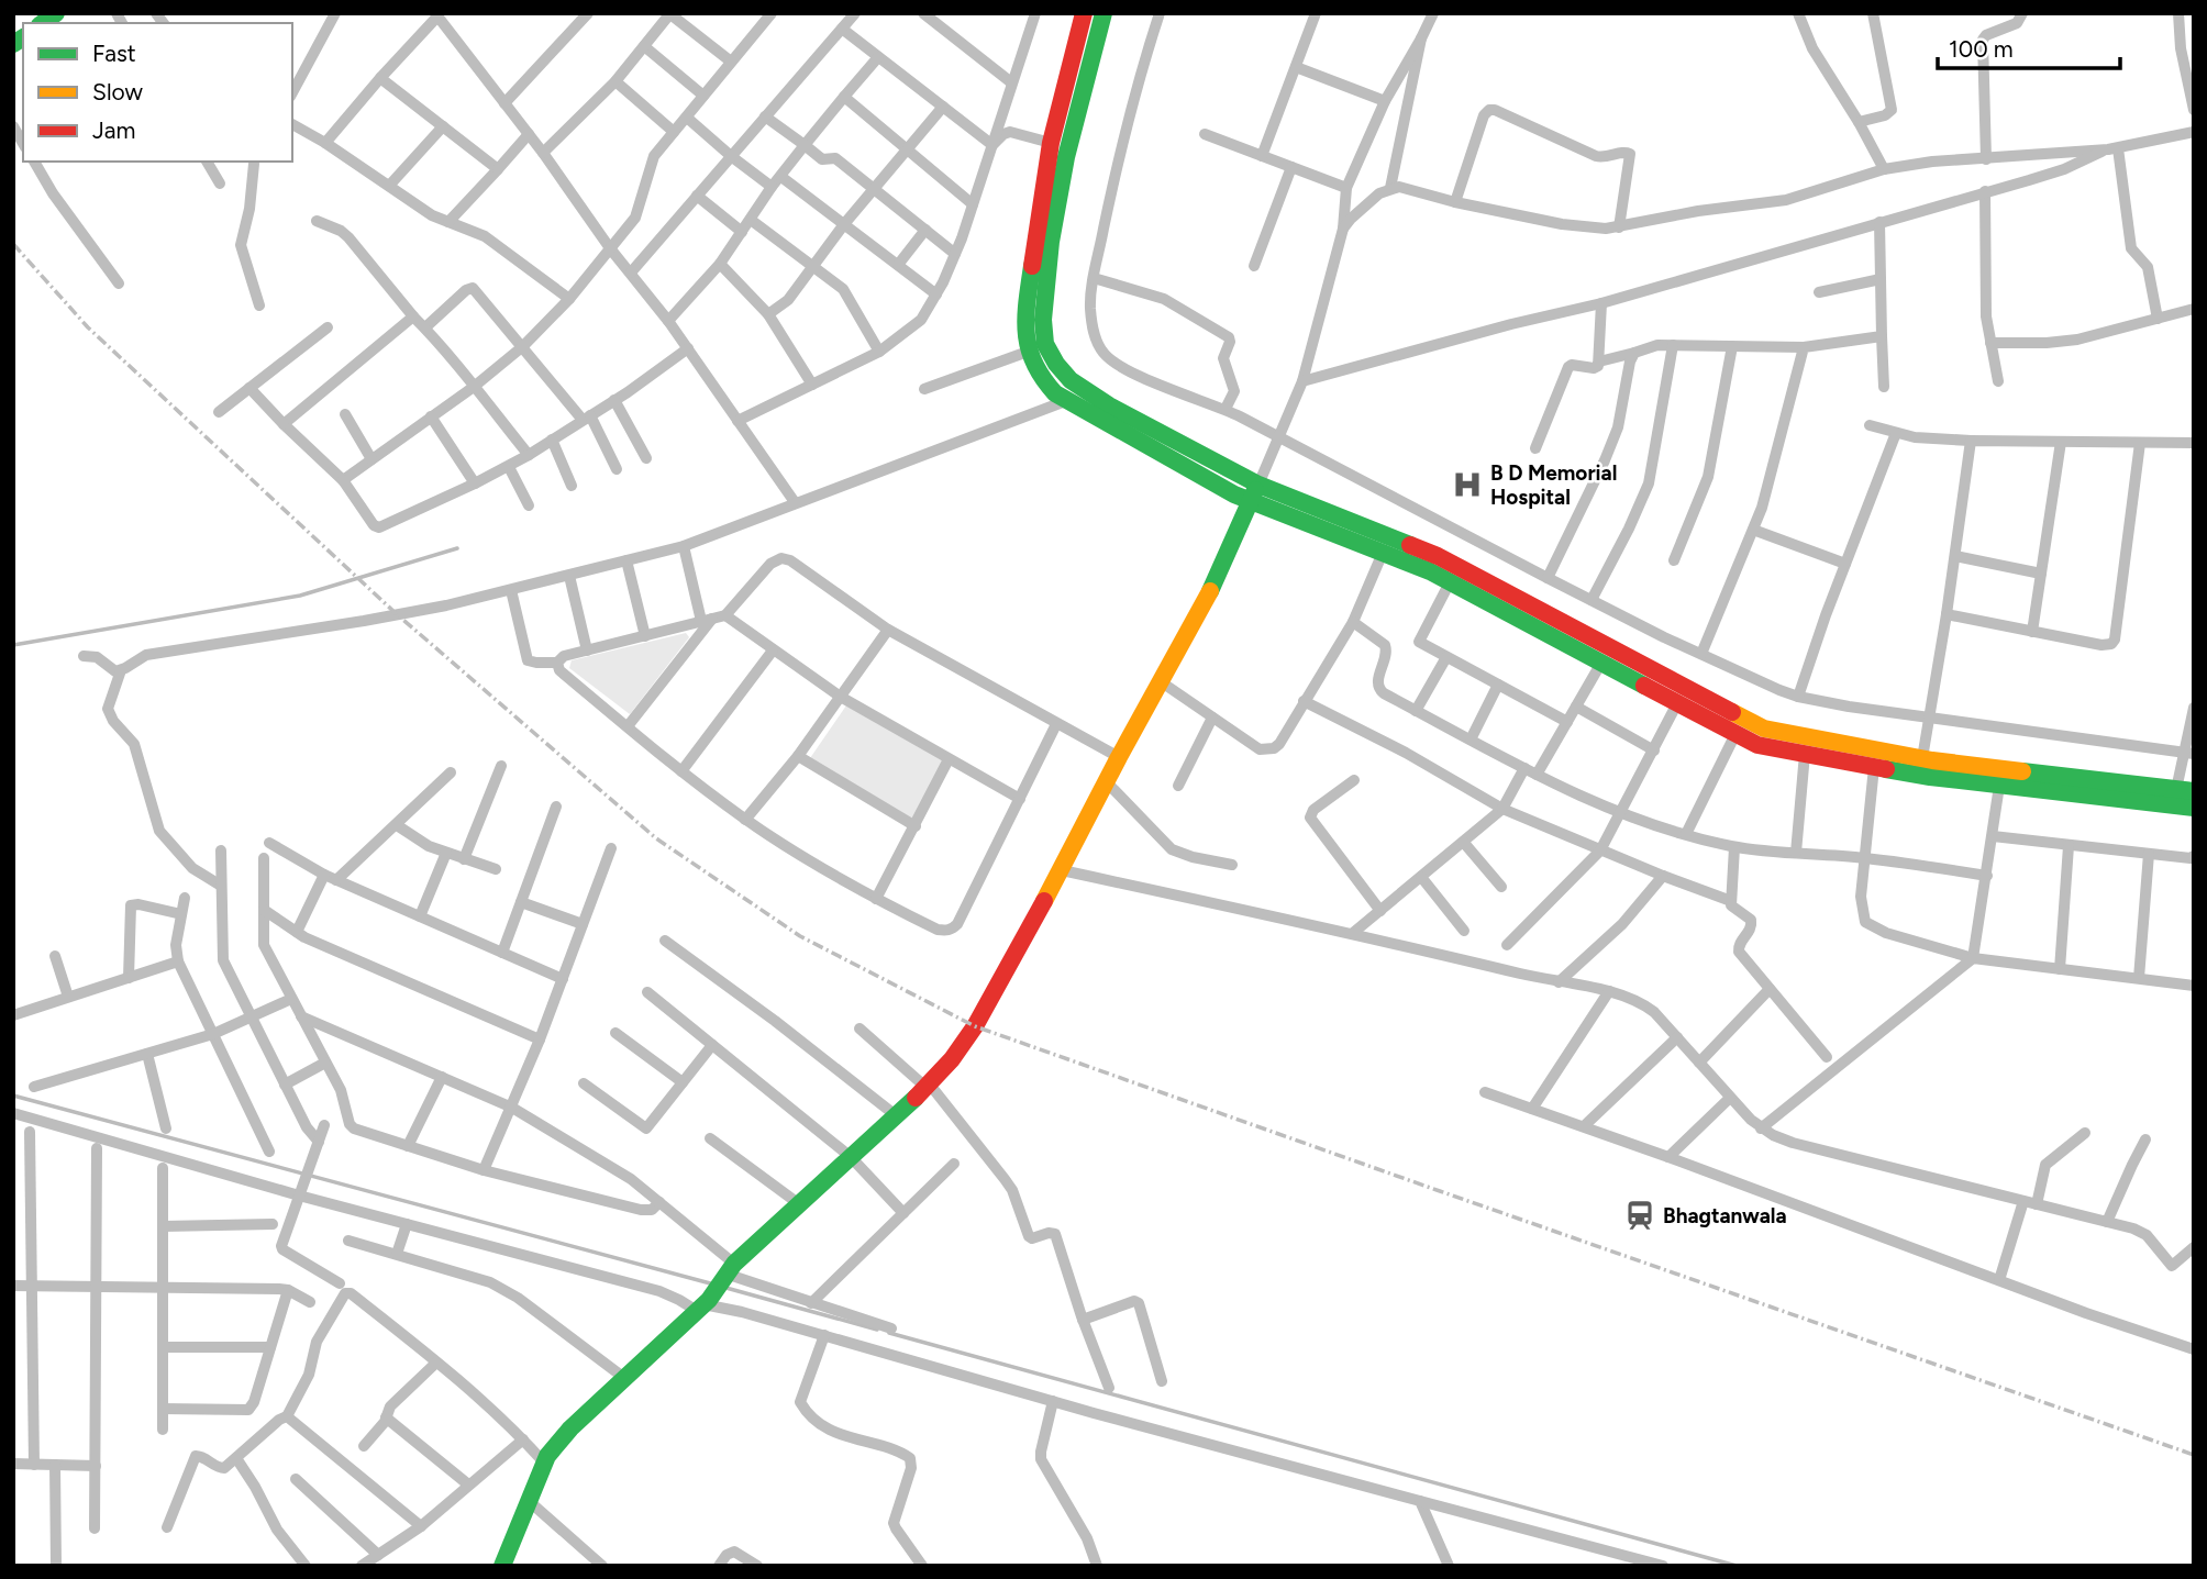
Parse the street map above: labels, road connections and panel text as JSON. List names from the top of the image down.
{
  "places": {
    "hospital": ["B D Memorial Hospital"],
    "station": ["Bhagtanwala"]
  },
  "legend": ["Fast", "Slow", "Jam"],
  "scale_bar": "100 m"
}
